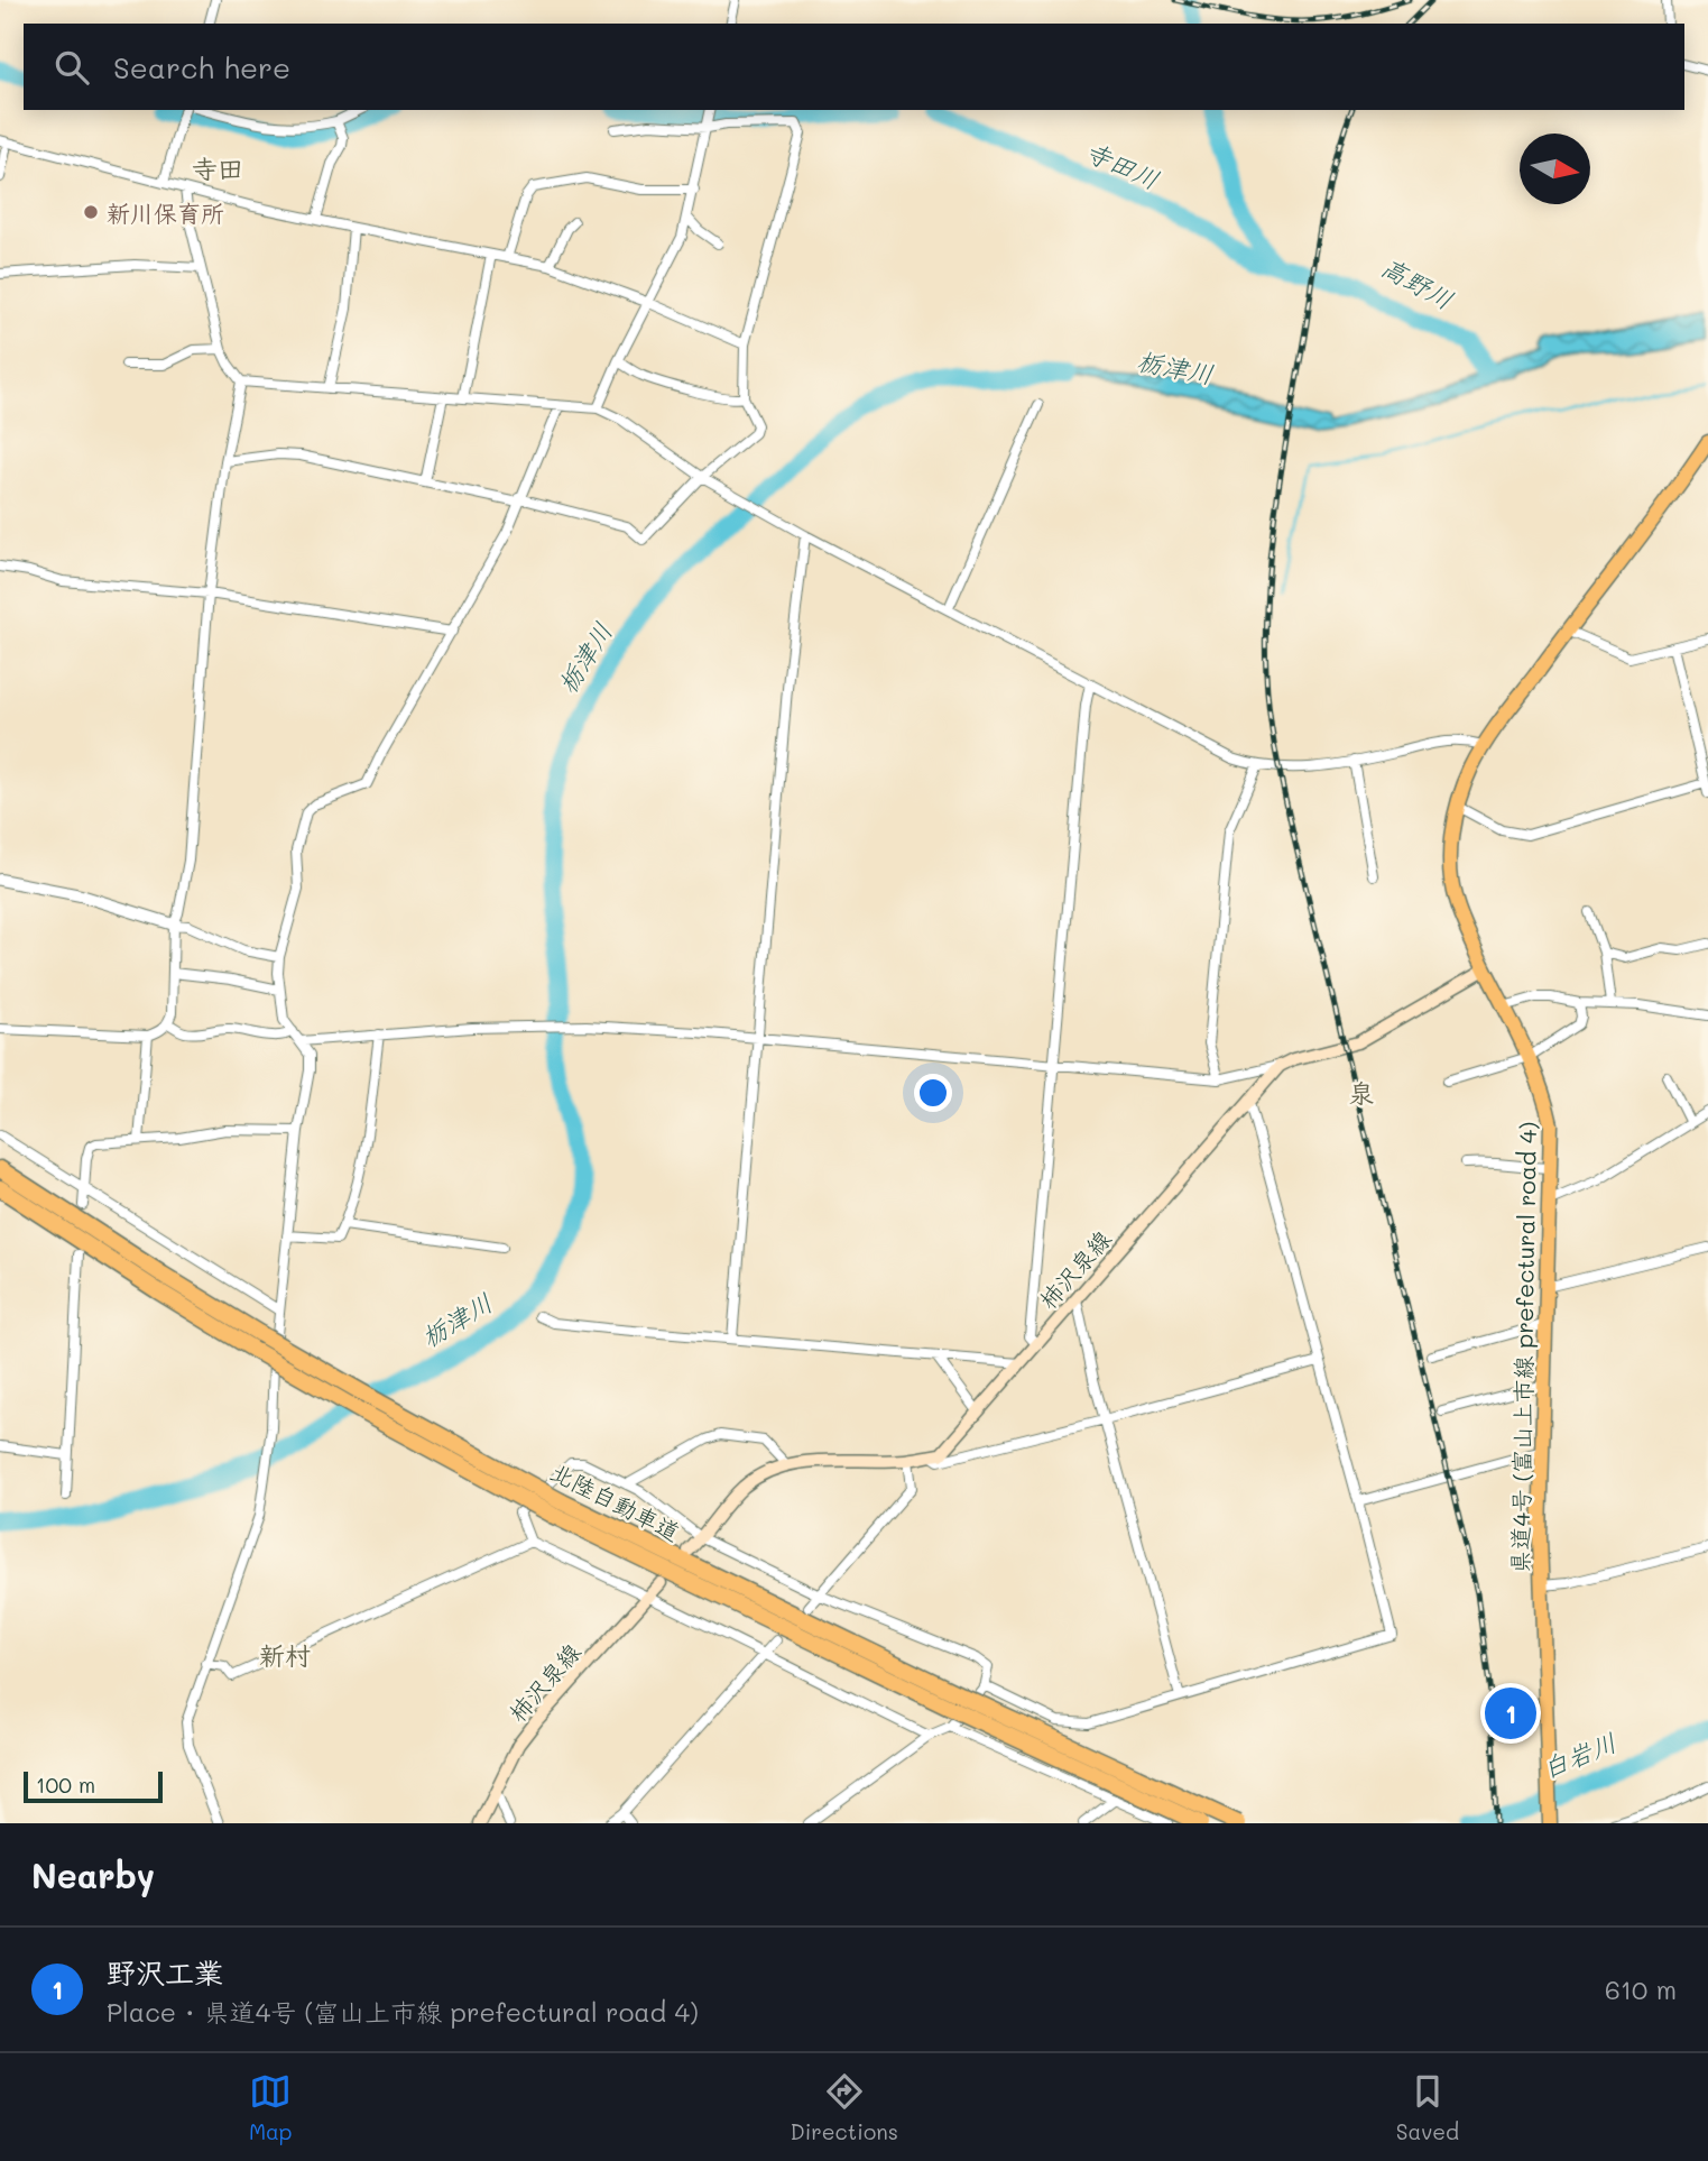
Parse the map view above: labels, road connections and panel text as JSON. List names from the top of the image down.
{
  "streets": {
    "highway": ["北陸自動車道"],
    "main road": ["柿沢泉線", "県道4号 (富山上市線 prefectural road 4)"]
  },
  "districts": ["寺田", "泉", "新村"],
  "water": [
    "寺田川",
    "高野川",
    "栃津川",
    "白岩川"
  ],
  "places": ["新川保育所"],
  "scale_bar": "100 m",
  "north": "right",
  "page": {
    "search": "Search here",
    "pins": "1",
    "scale": "100 m",
    "heading": "Nearby",
    "list": [
      {
        "mark": "1",
        "name": "野沢工業",
        "note": "Place · 県道4号 (富山上市線 prefectural road 4)",
        "value": "610 m"
      }
    ],
    "nav": ["Map", "Directions", "Saved"]
  }
}
